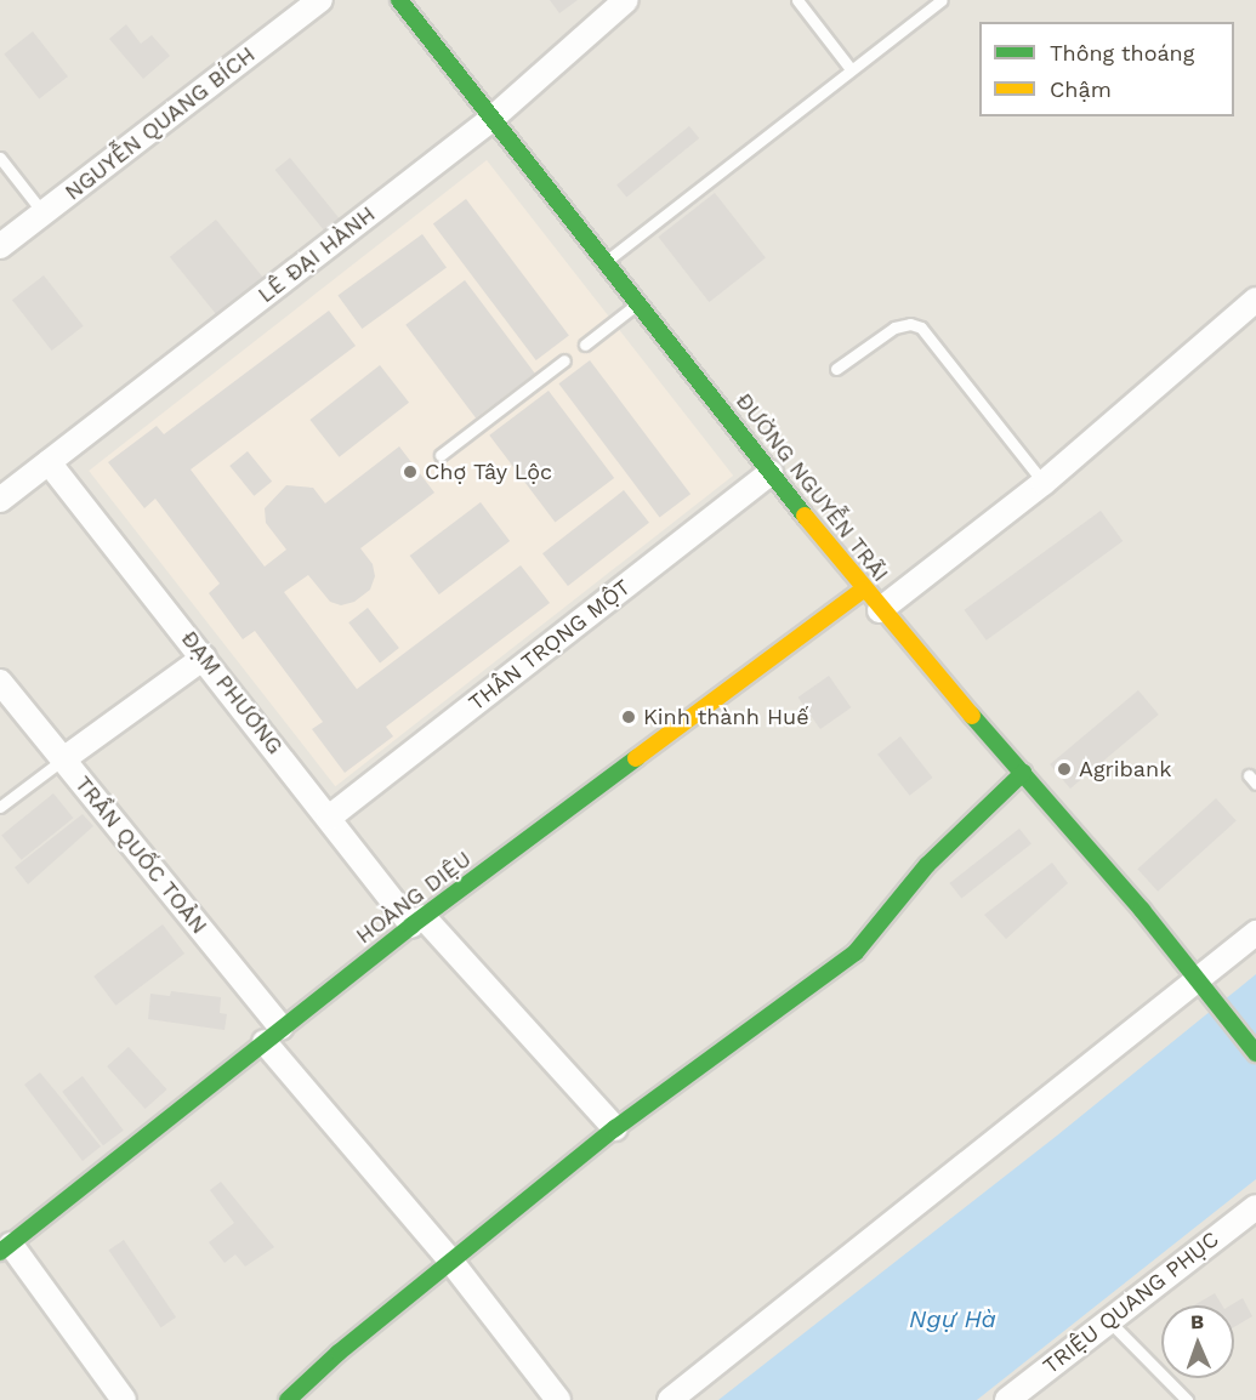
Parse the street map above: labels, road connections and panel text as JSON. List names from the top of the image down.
{
  "streets": {
    "street": [
      "NGUYỄN QUANG BÍCH",
      "LÊ ĐẠI HÀNH",
      "ĐƯỜNG NGUYỄN TRÃI",
      "THÂN TRỌNG MỘT",
      "ĐẠM PHƯƠNG",
      "TRẦN QUỐC TOẢN",
      "HOÀNG DIỆU",
      "TRIỆU QUANG PHỤC"
    ]
  },
  "crossings": [
    ["LÊ ĐẠI HÀNH", "ĐƯỜNG NGUYỄN TRÃI"],
    ["LÊ ĐẠI HÀNH", "ĐẠM PHƯƠNG"],
    ["ĐƯỜNG NGUYỄN TRÃI", "THÂN TRỌNG MỘT"],
    ["ĐƯỜNG NGUYỄN TRÃI", "HOÀNG DIỆU"],
    ["THÂN TRỌNG MỘT", "ĐẠM PHƯƠNG"],
    ["ĐẠM PHƯƠNG", "HOÀNG DIỆU"],
    ["TRẦN QUỐC TOẢN", "HOÀNG DIỆU"]
  ],
  "water": ["Ngự Hà"],
  "places": ["Chợ Tây Lộc", "Kinh thành Huế", "Agribank"],
  "legend": ["Thông thoáng", "Chậm"],
  "north": "top"
}
